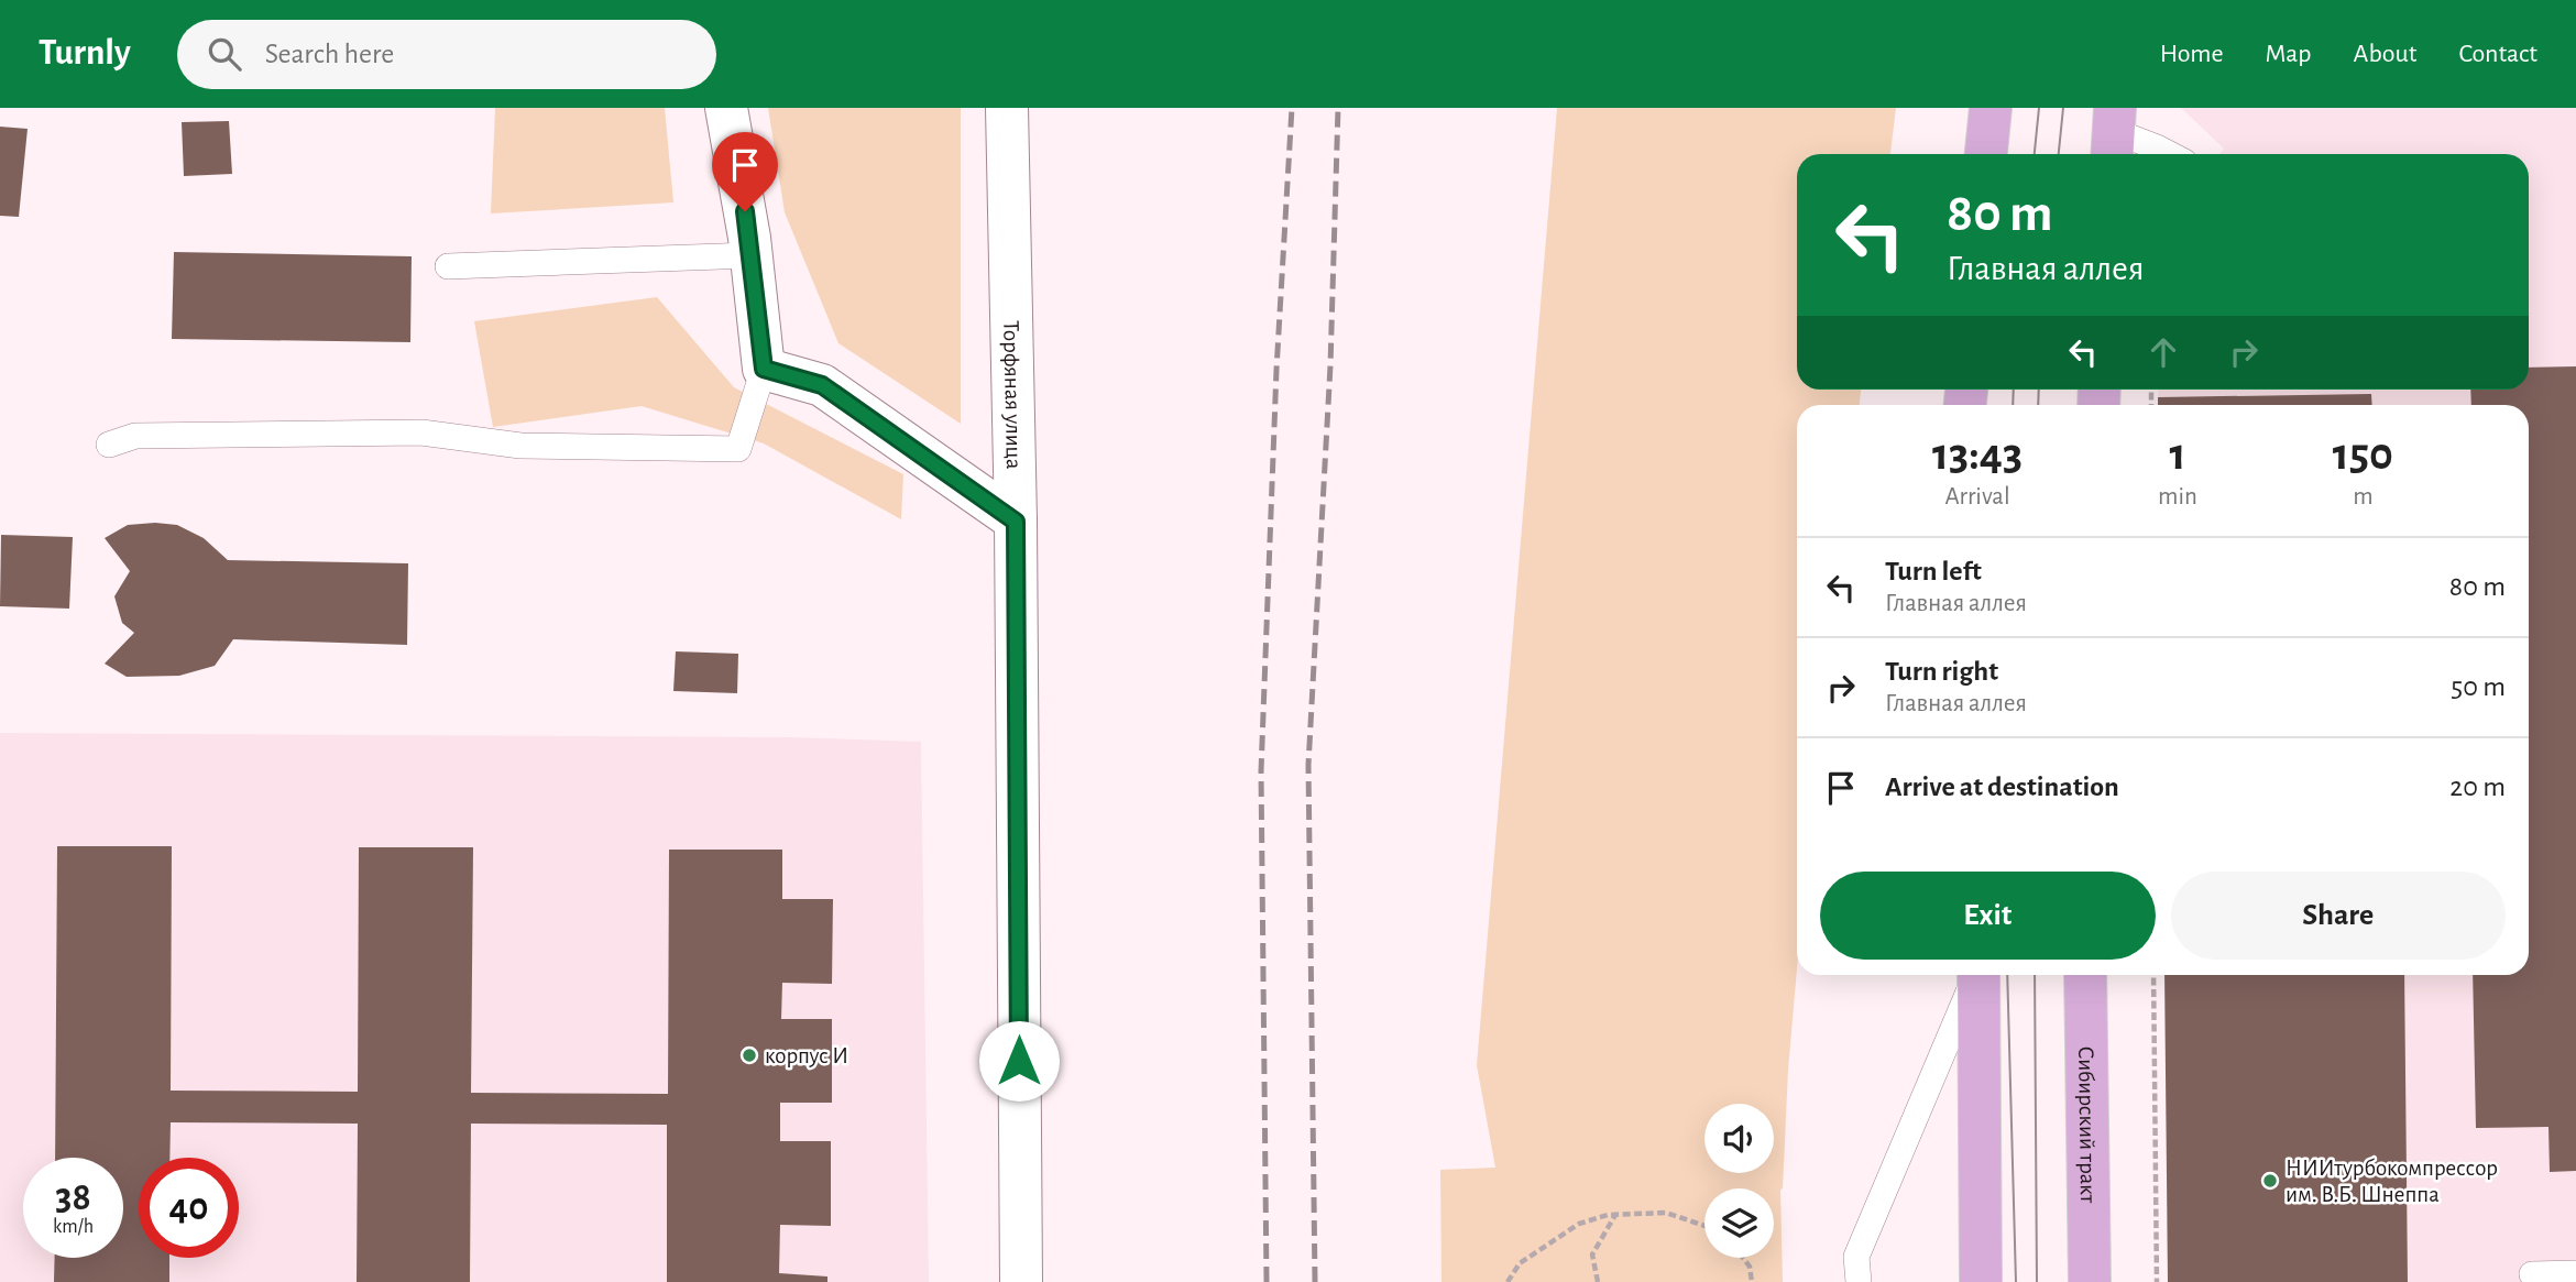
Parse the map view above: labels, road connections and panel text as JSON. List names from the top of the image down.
{
  "streets": {
    "main road": ["Сибирский тракт"],
    "street": ["Торфяная улица"]
  },
  "places": ["корпус И", "НИИтурбокомпрессор им. В.Б. Шнеппа"],
  "page": {
    "header": "Turnly",
    "search": "Search here",
    "nav": [
      "Home",
      "Map",
      "About",
      "Contact"
    ],
    "turn": ["80 m", "Главная аллея"],
    "eta": [
      "13:43",
      "Arrival",
      "1",
      "min",
      "150",
      "m"
    ],
    "list": [
      {
        "name": "Turn left",
        "note": "Главная аллея",
        "value": "80 m"
      },
      {
        "name": "Turn right",
        "note": "Главная аллея",
        "value": "50 m"
      },
      {
        "name": "Arrive at destination",
        "value": "20 m"
      }
    ],
    "buttons": ["Exit", "Share"],
    "speed": "38 km/h",
    "limit": "40"
  }
}
